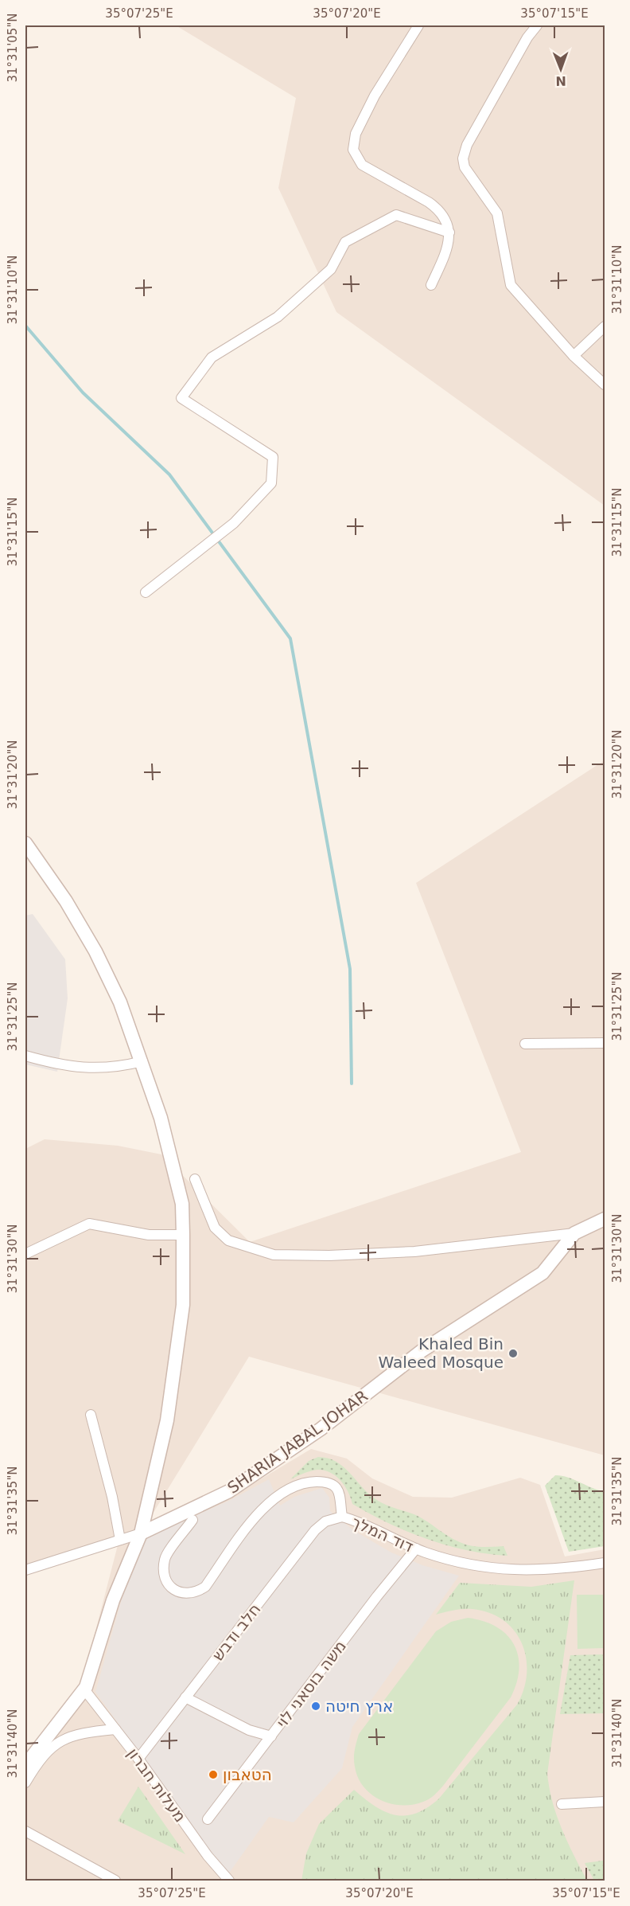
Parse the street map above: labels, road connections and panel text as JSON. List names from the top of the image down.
{
  "streets": {
    "street": [
      "SHARIA JABAL JOHAR",
      "דוד המלך",
      "חלב ודבש",
      "משה בוסאני לוי",
      "מעלות חברון"
    ]
  },
  "crossings": [
    ["דוד המלך", "חלב ודבש"],
    ["דוד המלך", "משה בוסאני לוי"],
    ["חלב ודבש", "מעלות חברון"]
  ],
  "places": ["Khaled Bin Waleed Mosque", "ארץ חיטה", "הטאבון"],
  "north": "bottom",
  "coordinates": [
    "35°07'25\"E",
    "35°07'20\"E",
    "35°07'15\"E",
    "31°31'05\"N",
    "31°31'10\"N",
    "31°31'15\"N",
    "31°31'20\"N",
    "31°31'25\"N",
    "31°31'30\"N",
    "31°31'35\"N",
    "31°31'40\"N"
  ]
}
